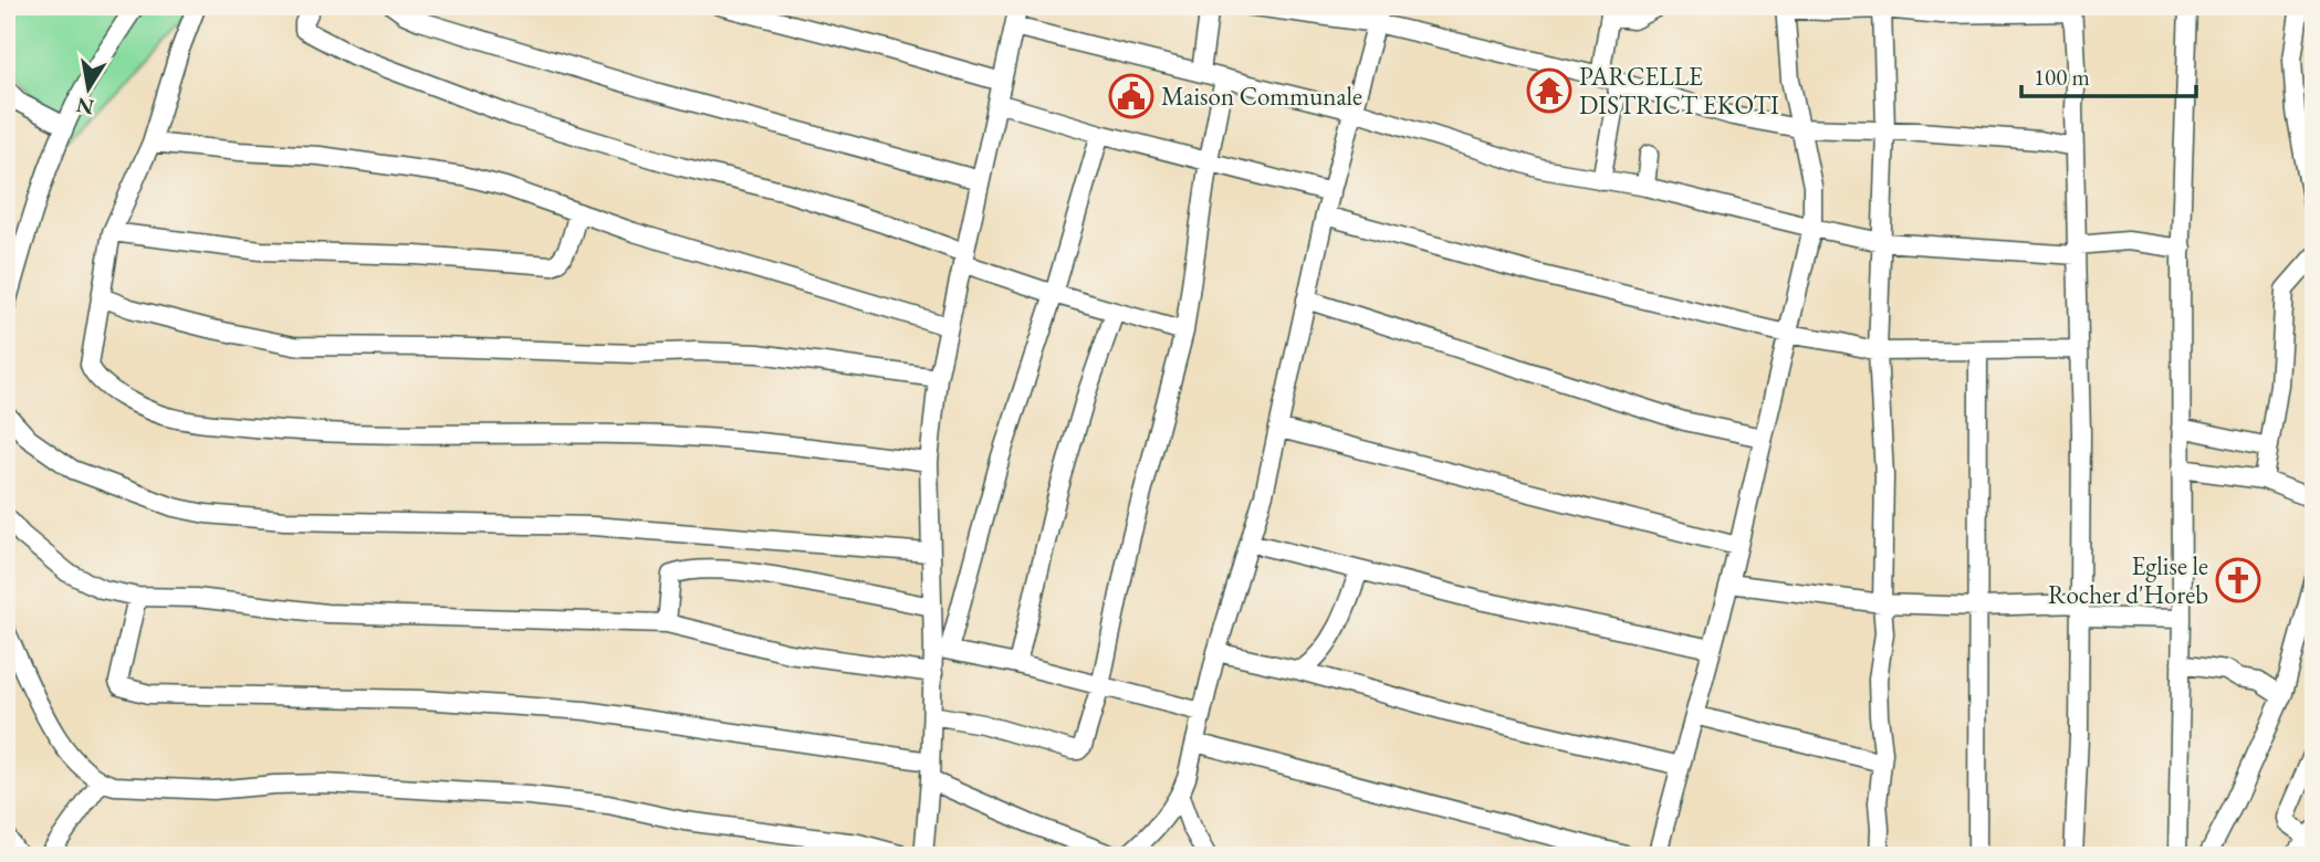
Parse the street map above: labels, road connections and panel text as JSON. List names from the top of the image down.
{
  "places": {
    "temple": ["PARCELLE DISTRICT EKOTI"],
    "public building": ["Maison Communale"],
    "church": ["Eglise le Rocher d'Horeb"]
  },
  "scale_bar": "100 m",
  "north": "bottom"
}
